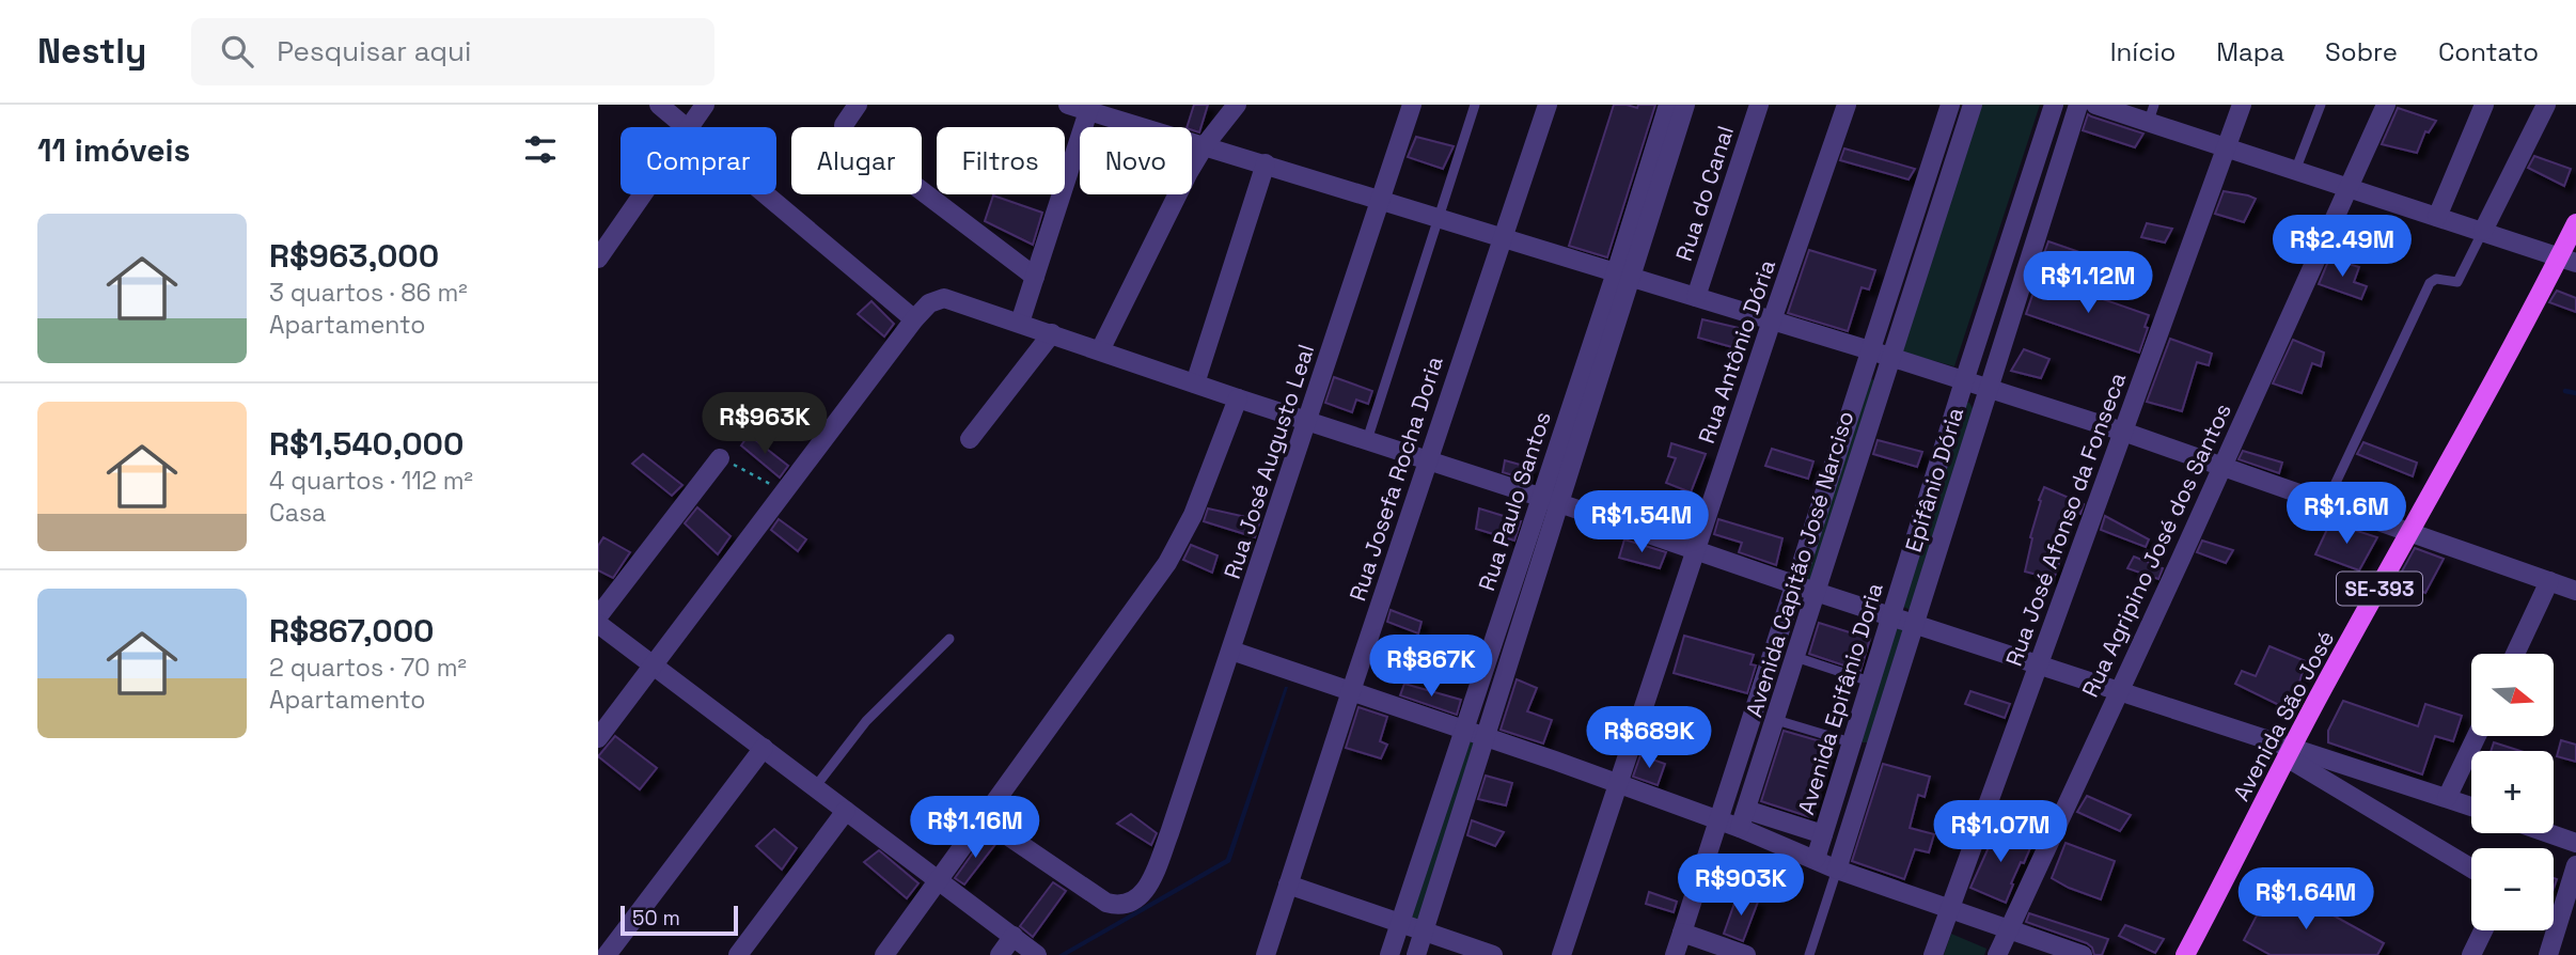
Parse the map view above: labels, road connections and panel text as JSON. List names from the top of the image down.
{
  "streets": {
    "main road": ["SE-393", "Avenida São José"],
    "street": [
      "Rua do Canal",
      "Rua Antônio Dória",
      "Rua José Augusto Leal",
      "Rua Josefa Rocha Doria",
      "Epifânio Dória",
      "Rua Paulo Santos",
      "Rua José Afonso da Fonseca",
      "Rua Agripino José dos Santos",
      "Avenida Capitão José Narciso",
      "Avenida Epifânio Doria"
    ]
  },
  "crossings": [
    ["Epifânio Dória", "Avenida Epifânio Doria"]
  ],
  "scale_bar": "50 m",
  "north": "right",
  "page": {
    "header": "Nestly",
    "search": "Pesquisar aqui",
    "nav": [
      "Início",
      "Mapa",
      "Sobre",
      "Contato"
    ],
    "heading": "11 imóveis",
    "chip": [
      "Comprar",
      "Alugar",
      "Filtros",
      "Novo"
    ],
    "list": [
      {
        "name": "R$963,000",
        "note": "3 quartos · 86 m² · Apartamento"
      },
      {
        "name": "R$1,540,000",
        "note": "4 quartos · 112 m² · Casa"
      },
      {
        "name": "R$867,000",
        "note": "2 quartos · 70 m² · Apartamento"
      }
    ],
    "price": [
      "R$2.49M",
      "R$1.12M",
      "R$963K",
      "R$1.6M",
      "R$1.54M",
      "R$867K",
      "R$689K",
      "R$1.16M",
      "R$1.07M",
      "R$903K",
      "R$1.64M"
    ],
    "map_buttons": ["+", "−"],
    "scale": "50 m"
  }
}
